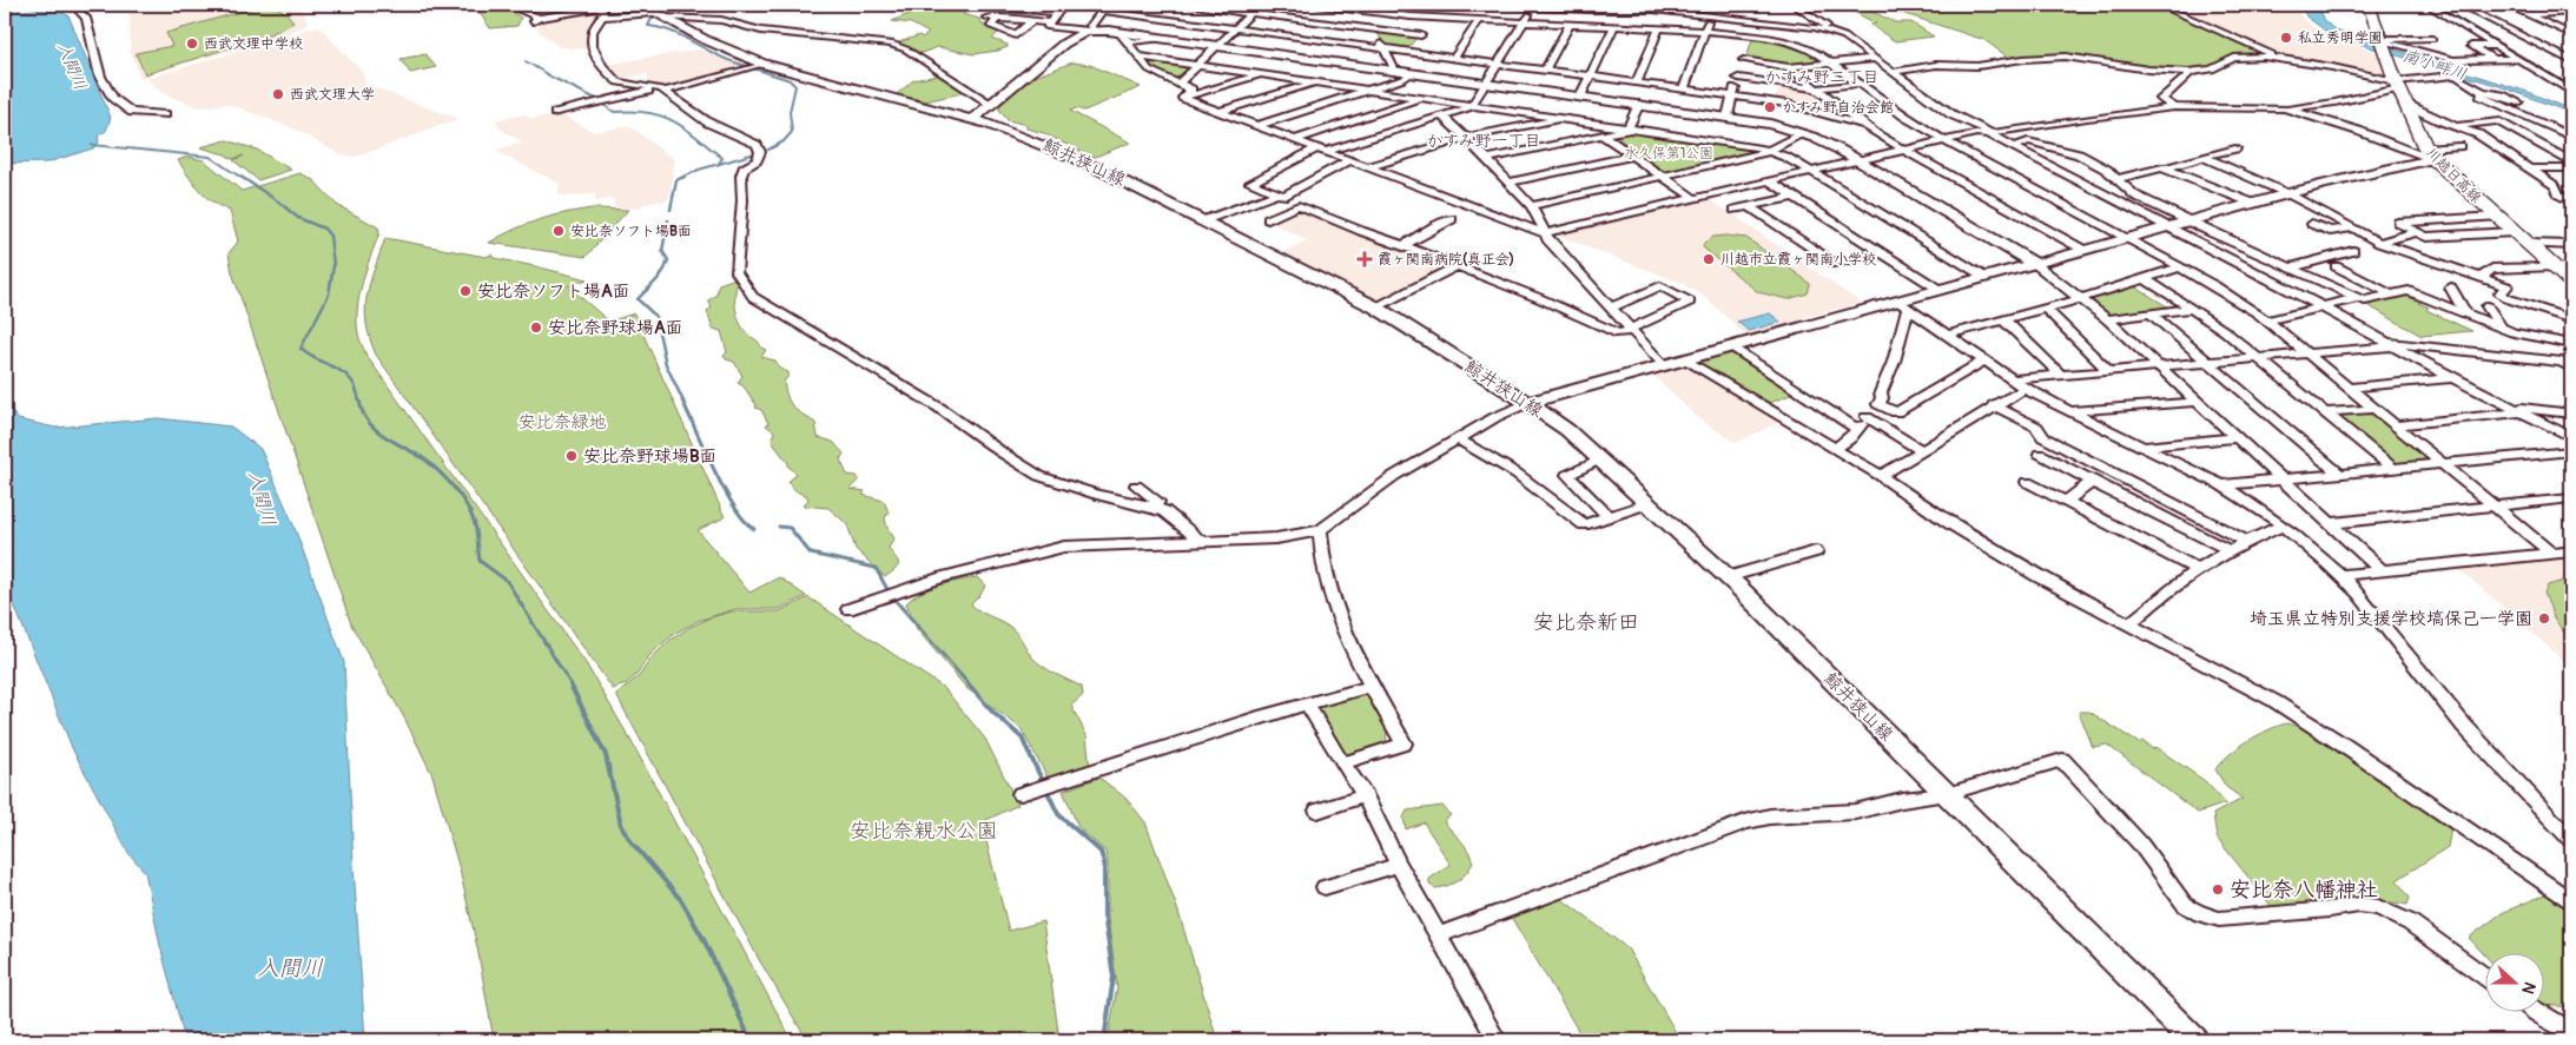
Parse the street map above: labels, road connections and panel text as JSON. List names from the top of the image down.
{
  "streets": {
    "main road": ["川越日高線"],
    "street": ["鯨井狭山線"]
  },
  "districts": ["かすみ野二丁目", "かすみ野一丁目", "安比奈新田"],
  "water": ["南小畔川", "入間川"],
  "parks": ["水久保第1公園", "安比奈緑地", "安比奈親水公園"],
  "places": {
    "other": [
      "私立秀明学園",
      "西武文理中学校",
      "西武文理大学",
      "かすみ野自治会館",
      "安比奈ソフト場B面",
      "川越市立霞ヶ関南小学校",
      "安比奈ソフト場A面",
      "安比奈野球場A面",
      "安比奈野球場B面",
      "埼玉県立特別支援学校塙保己一学園",
      "安比奈八幡神社"
    ],
    "health": ["霞ヶ関南病院(真正会)"]
  },
  "north": "right"
}
